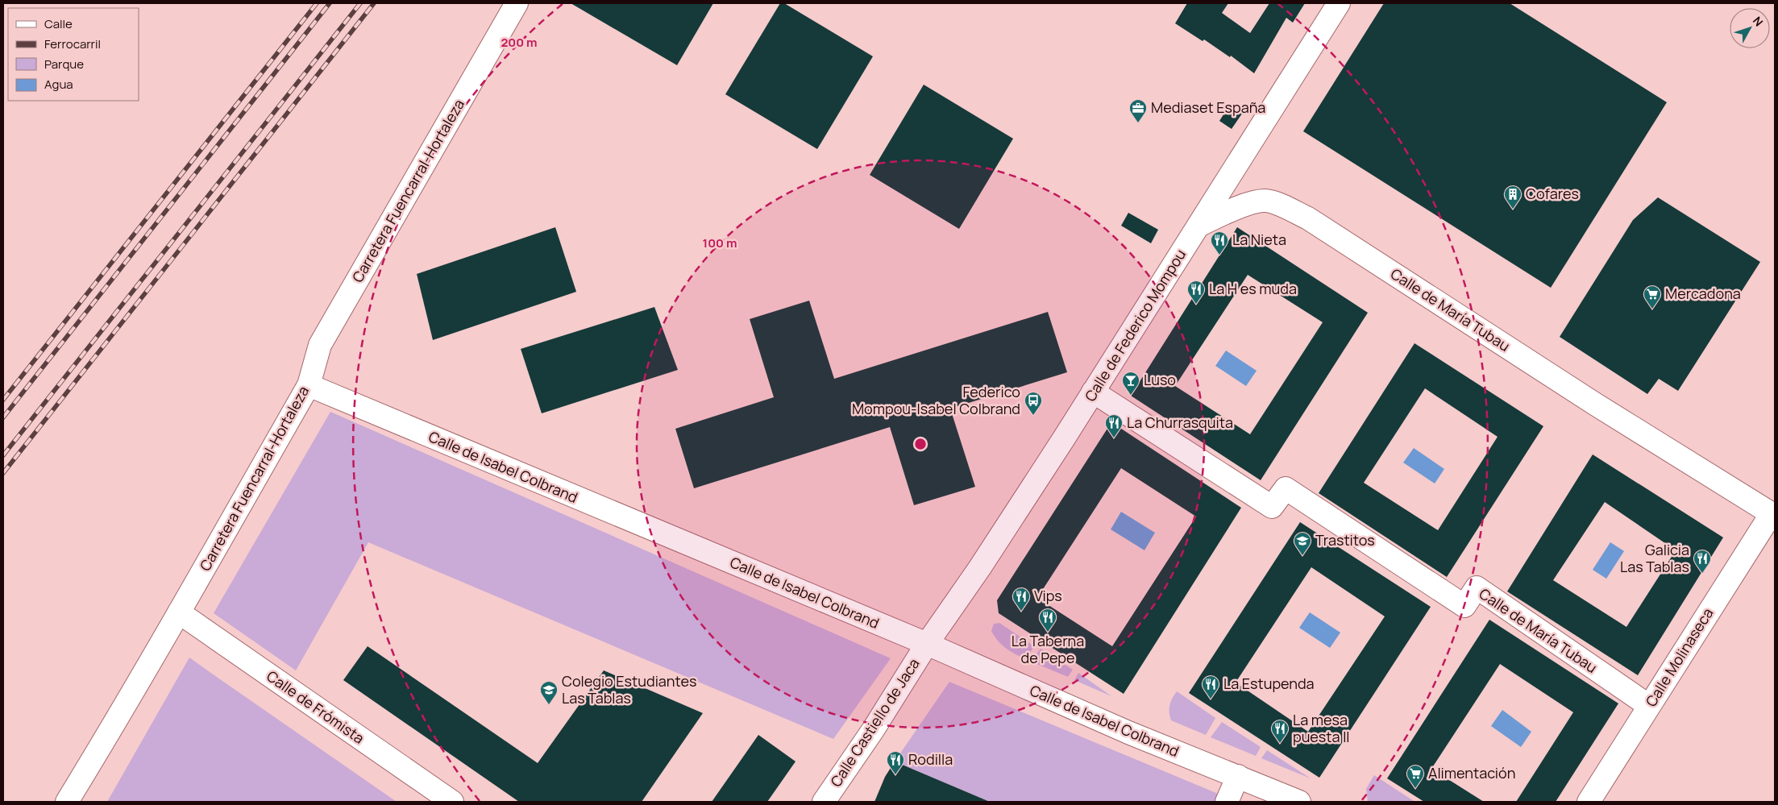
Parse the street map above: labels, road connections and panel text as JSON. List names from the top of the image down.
{
  "streets": {
    "street": [
      "Carretera Fuencarral-Hortaleza",
      "Calle de María Tubau",
      "Calle de Federico Mompou",
      "Calle de Isabel Colbrand",
      "Calle Molinaseca",
      "Calle de Frómista",
      "Calle Castiello de Jaca"
    ]
  },
  "crossings": [
    ["Carretera Fuencarral-Hortaleza", "Calle de Isabel Colbrand"],
    ["Carretera Fuencarral-Hortaleza", "Calle de Frómista"],
    ["Calle de María Tubau", "Calle de Federico Mompou"],
    ["Calle de María Tubau", "Calle Molinaseca"],
    ["Calle de Federico Mompou", "Calle de Isabel Colbrand"],
    ["Calle de Federico Mompou", "Calle Castiello de Jaca"],
    ["Calle de Isabel Colbrand", "Calle Castiello de Jaca"]
  ],
  "places": {
    "office": ["Mediaset España"],
    "building": ["Cofares"],
    "restaurant": [
      "La Nieta",
      "La H es muda",
      "La Churrasquita",
      "Galicia Las Tablas",
      "Vips",
      "La Taberna de Pepe",
      "La Estupenda",
      "La mesa puesta II",
      "Rodilla"
    ],
    "supermarket": ["Mercadona", "Alimentación"],
    "bar": ["Luso"],
    "bus stop": ["Federico Mompou-Isabel Colbrand"],
    "school or university": ["Trastitos", "Colegio Estudiantes Las Tablas"]
  },
  "legend": [
    "Calle",
    "Ferrocarril",
    "Parque",
    "Agua"
  ],
  "north": "top right",
  "rings": ["200 m", "100 m"]
}
